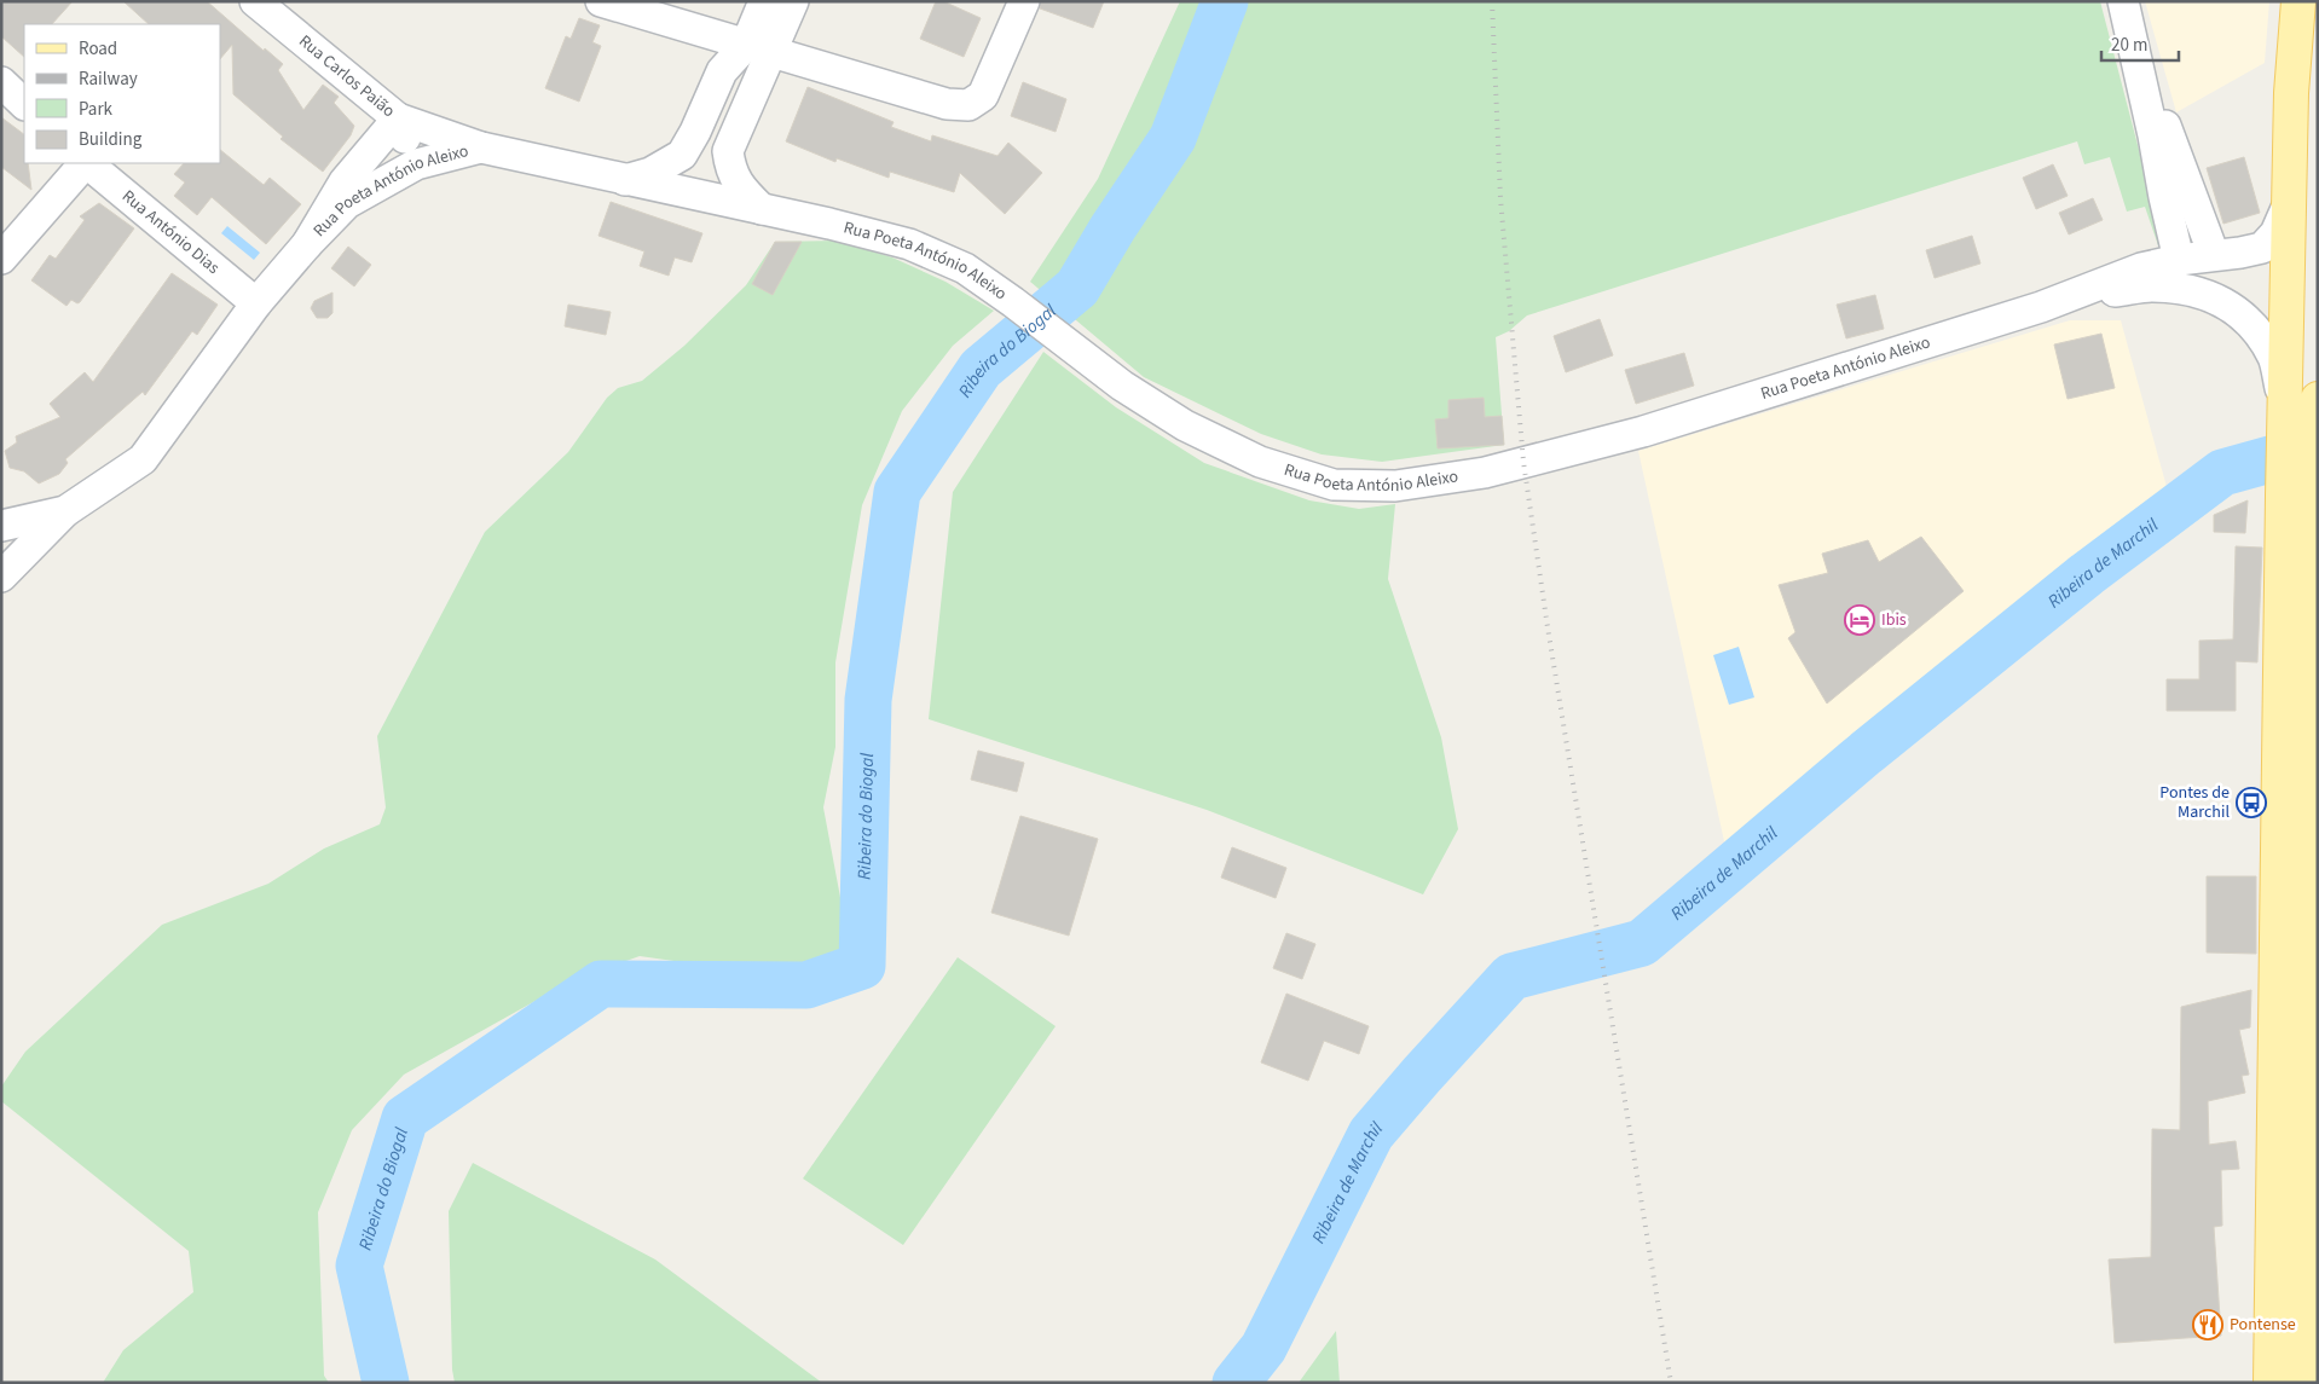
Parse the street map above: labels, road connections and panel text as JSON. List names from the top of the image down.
{
  "streets": {
    "street": ["Rua Carlos Paião", "Rua Poeta António Aleixo", "Rua António Dias"]
  },
  "crossings": [
    ["Rua Carlos Paião", "Rua Poeta António Aleixo"],
    ["Rua Poeta António Aleixo", "Rua António Dias"]
  ],
  "water": ["Ribeira do Biogal", "Ribeira de Marchil"],
  "places": {
    "hotel": ["Ibis"],
    "bus stop": ["Pontes de Marchil"],
    "restaurant": ["Pontense"]
  },
  "legend": [
    "Road",
    "Railway",
    "Park",
    "Building"
  ],
  "scale_bar": "20 m"
}
